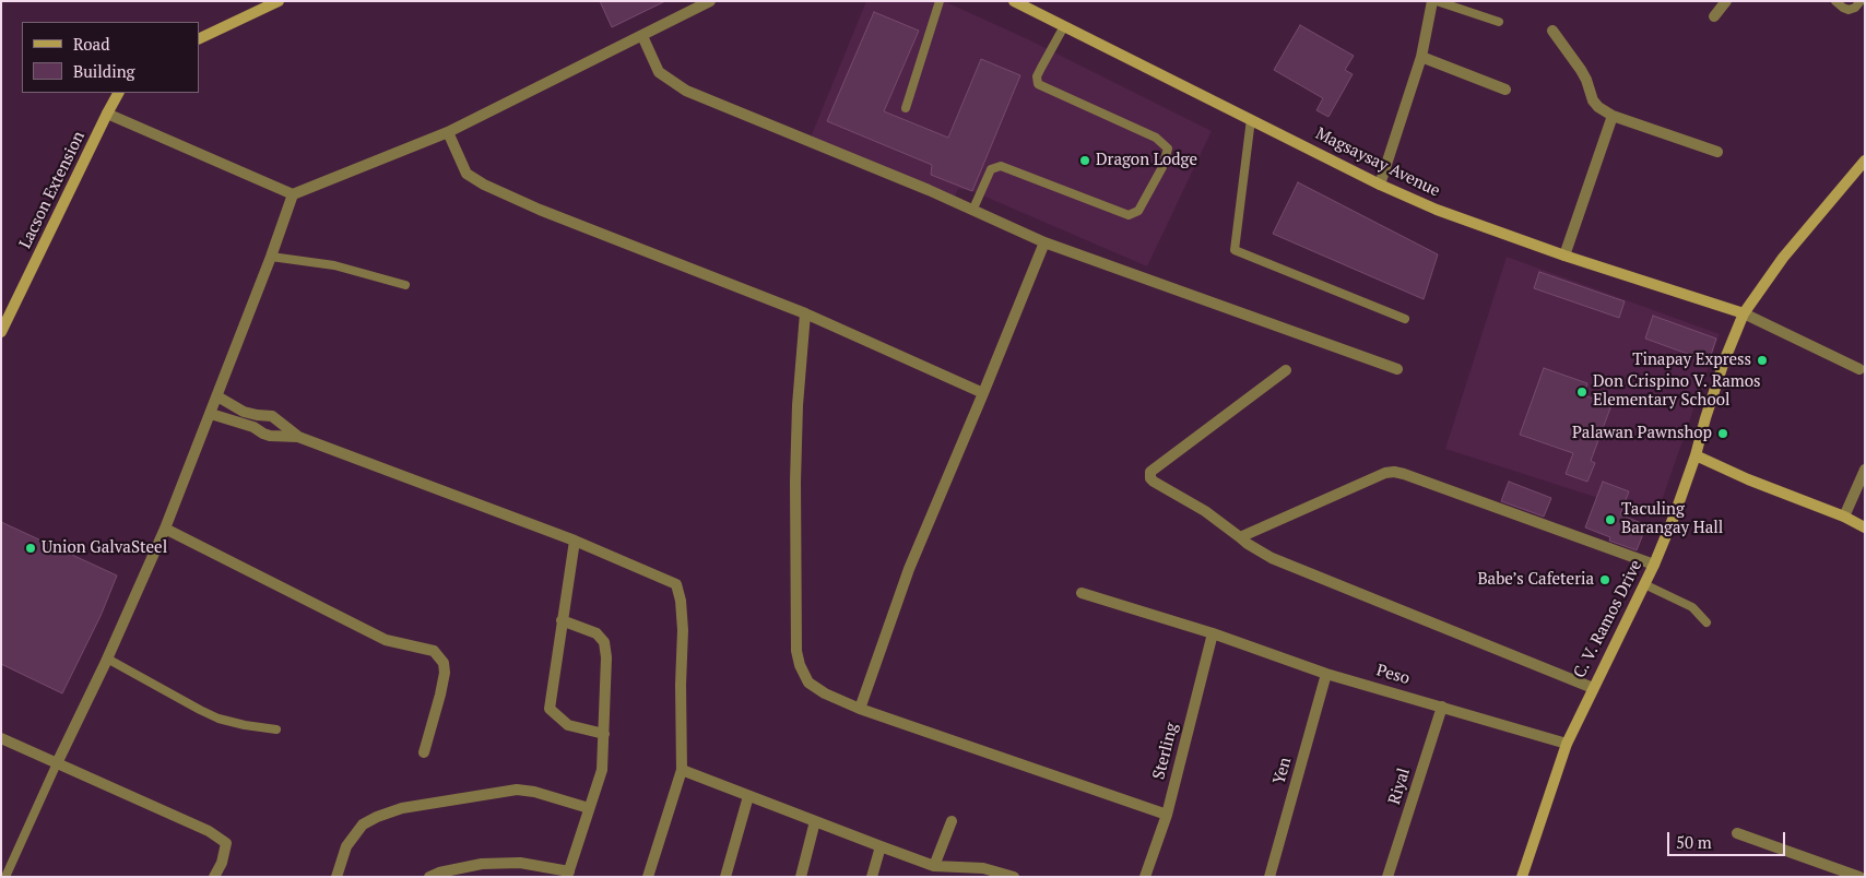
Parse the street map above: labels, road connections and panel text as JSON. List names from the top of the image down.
{
  "streets": {
    "street": [
      "Magsaysay Avenue",
      "Lacson Extension",
      "C. V. Ramos Drive",
      "Peso",
      "Sterling",
      "Yen",
      "Riyal"
    ]
  },
  "crossings": [
    ["Magsaysay Avenue", "C. V. Ramos Drive"],
    ["C. V. Ramos Drive", "Peso"],
    ["Peso", "Sterling"],
    ["Peso", "Yen"],
    ["Peso", "Riyal"]
  ],
  "places": [
    "Dragon Lodge",
    "Tinapay Express",
    "Don Crispino V. Ramos Elementary School",
    "Palawan Pawnshop",
    "Taculing Barangay Hall",
    "Union GalvaSteel",
    "Babe’s Cafeteria"
  ],
  "legend": ["Road", "Building"],
  "scale_bar": "50 m"
}
